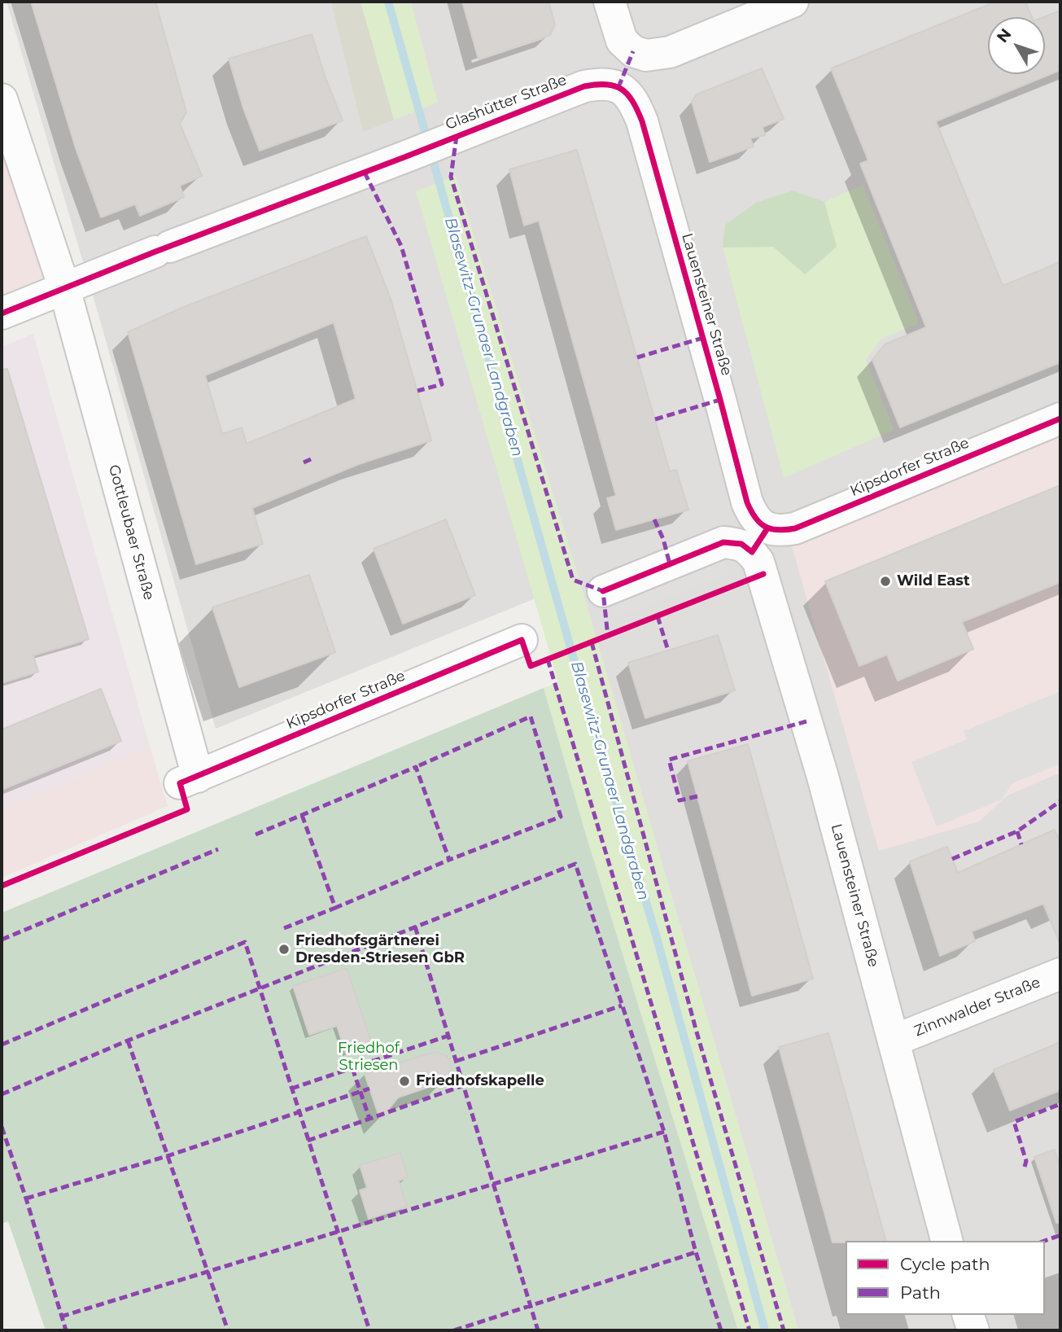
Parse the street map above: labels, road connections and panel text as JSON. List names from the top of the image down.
{
  "streets": {
    "street": [
      "Glashütter Straße",
      "Lauensteiner Straße",
      "Kipsdorfer Straße",
      "Gottleubaer Straße",
      "Zinnwalder Straße"
    ]
  },
  "crossings": [
    ["Glashütter Straße", "Lauensteiner Straße"],
    ["Glashütter Straße", "Gottleubaer Straße"],
    ["Lauensteiner Straße", "Kipsdorfer Straße"],
    ["Lauensteiner Straße", "Zinnwalder Straße"],
    ["Kipsdorfer Straße", "Gottleubaer Straße"]
  ],
  "water": ["Blasewitz‐Grunaer Landgraben"],
  "parks": ["Friedhof Striesen"],
  "places": ["Wild East", "Friedhofsgärtnerei Dresden-Striesen GbR", "Friedhofskapelle"],
  "legend": ["Cycle path", "Path"],
  "north": "top left"
}
